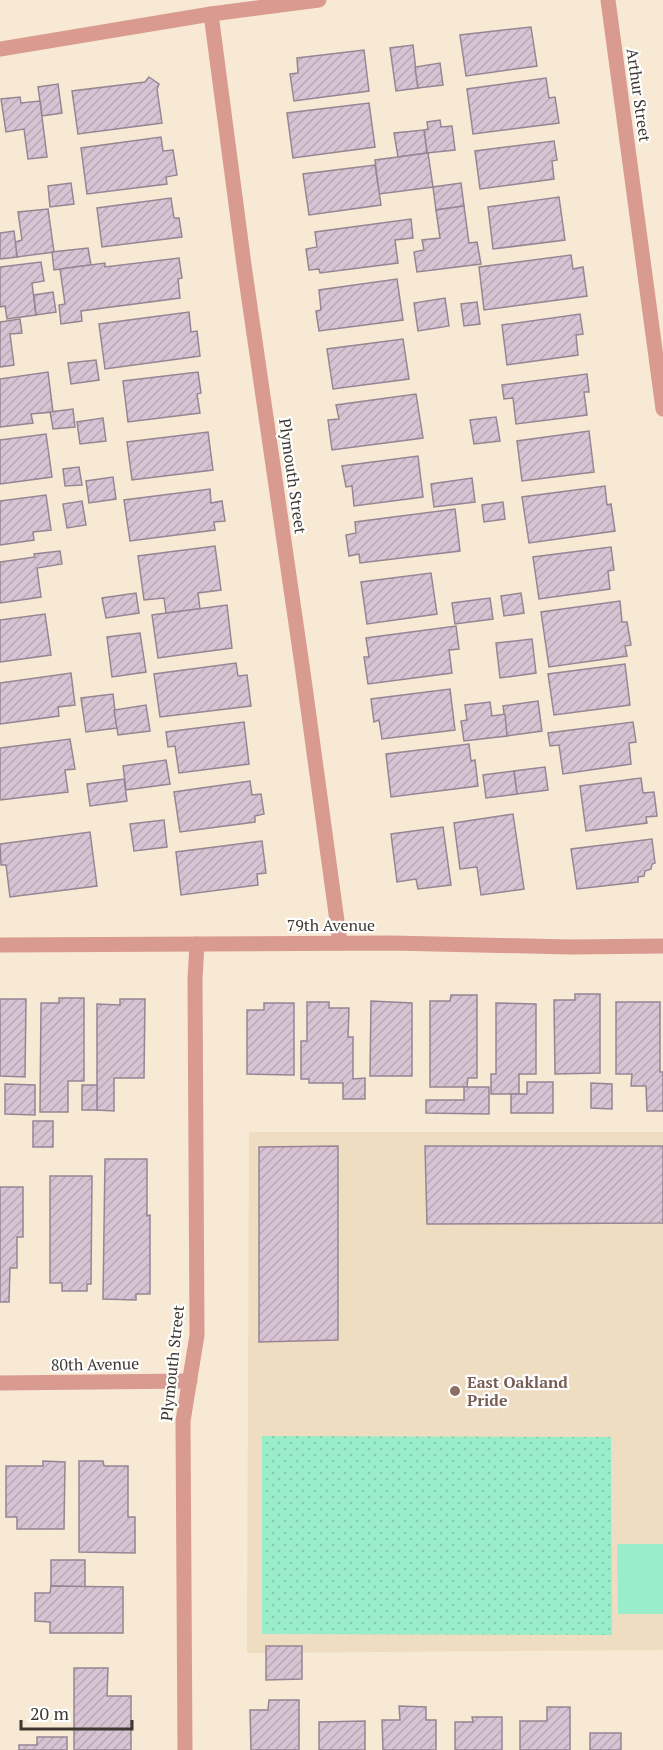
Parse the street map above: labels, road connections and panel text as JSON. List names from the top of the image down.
{
  "streets": {
    "street": [
      "Arthur Street",
      "Plymouth Street",
      "79th Avenue",
      "80th Avenue"
    ]
  },
  "crossings": [
    ["Plymouth Street", "79th Avenue"],
    ["Plymouth Street", "80th Avenue"]
  ],
  "places": ["East Oakland Pride"],
  "scale_bar": "20 m"
}
